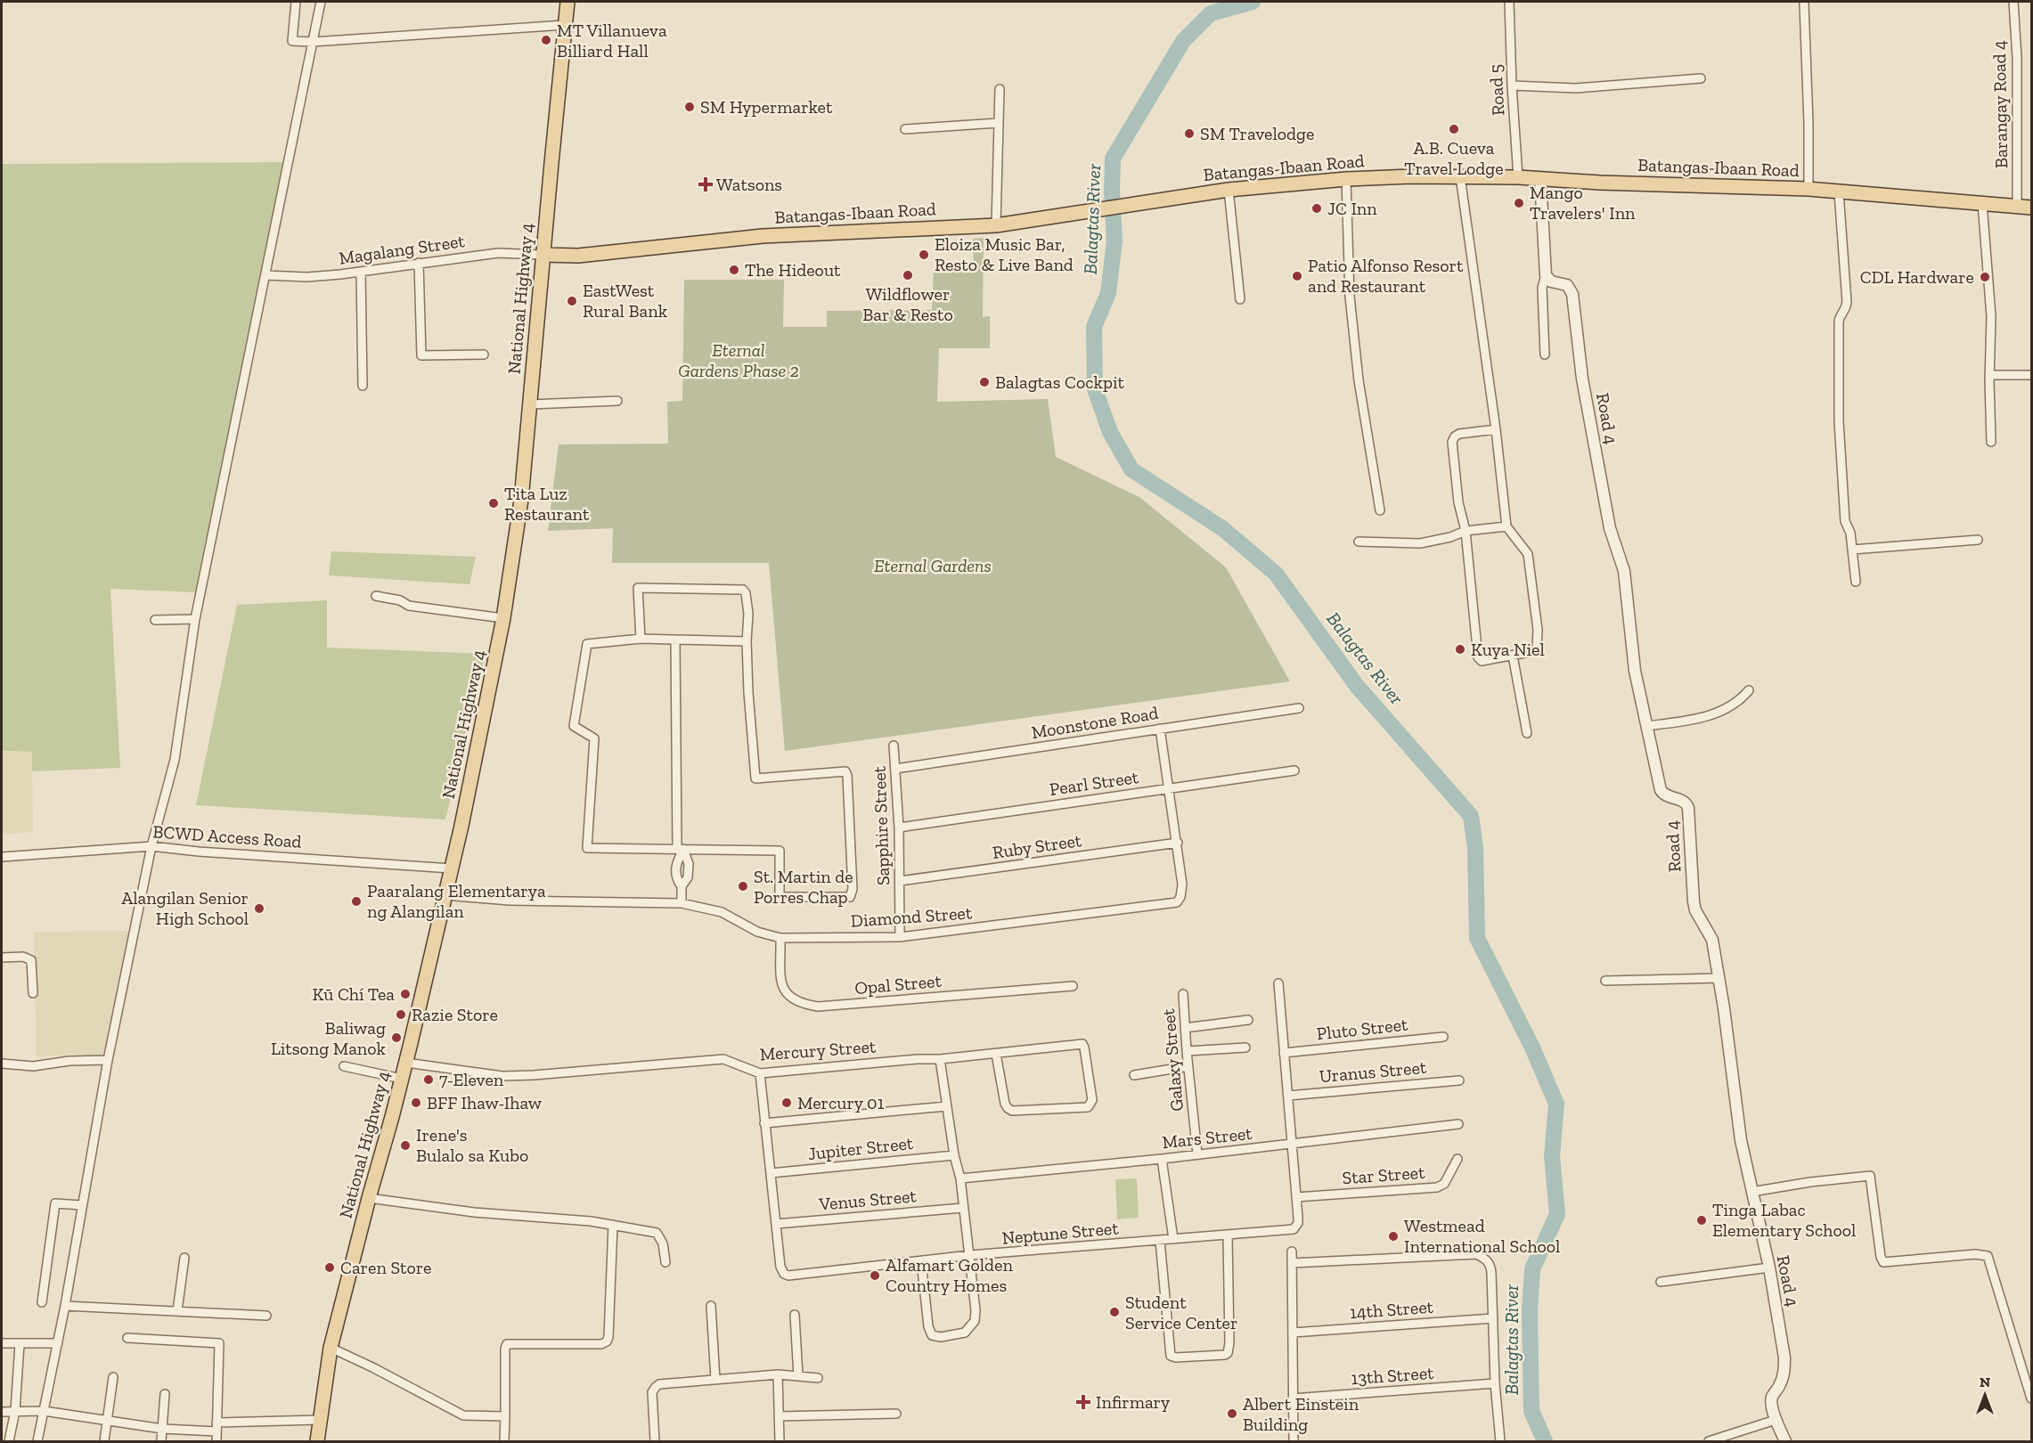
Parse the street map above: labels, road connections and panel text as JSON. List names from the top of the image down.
{
  "streets": {
    "main road": ["Batangas-Ibaan Road", "National Highway 4"],
    "street": [
      "Road 5",
      "Barangay Road 4",
      "Magalang Street",
      "Road 4",
      "Moonstone Road",
      "Pearl Street",
      "Sapphire Street",
      "BCWD Access Road",
      "Ruby Street",
      "Diamond Street",
      "Opal Street",
      "Pluto Street",
      "Mercury Street",
      "Galaxy Street",
      "Uranus Street",
      "Mars Street",
      "Jupiter Street",
      "Star Street",
      "Venus Street",
      "Neptune Street",
      "14th Street",
      "13th Street"
    ]
  },
  "crossings": [
    ["Road 5", "Batangas-Ibaan Road"],
    ["Barangay Road 4", "Batangas-Ibaan Road"],
    ["Batangas-Ibaan Road", "Magalang Street"],
    ["Batangas-Ibaan Road", "National Highway 4"],
    ["Magalang Street", "National Highway 4"],
    ["National Highway 4", "BCWD Access Road"],
    ["National Highway 4", "Diamond Street"],
    ["National Highway 4", "Mercury Street"],
    ["Moonstone Road", "Sapphire Street"],
    ["Moonstone Road", "Diamond Street"],
    ["Pearl Street", "Sapphire Street"],
    ["Pearl Street", "Diamond Street"],
    ["Sapphire Street", "Ruby Street"],
    ["Sapphire Street", "Diamond Street"],
    ["Ruby Street", "Diamond Street"],
    ["Diamond Street", "Opal Street"],
    ["Pluto Street", "Neptune Street"],
    ["Mercury Street", "Neptune Street"],
    ["Galaxy Street", "Mars Street"],
    ["Uranus Street", "Neptune Street"],
    ["Mars Street", "Neptune Street"],
    ["Jupiter Street", "Neptune Street"],
    ["Star Street", "Neptune Street"],
    ["Venus Street", "Neptune Street"]
  ],
  "water": ["Balagtas River"],
  "parks": ["Eternal Gardens Phase 2", "Eternal Gardens"],
  "places": {
    "other": [
      "MT Villanueva Billiard Hall",
      "SM Hypermarket",
      "A.B. Cueva Travel Lodge",
      "SM Travelodge",
      "Mango Travelers' Inn",
      "JC Inn",
      "Eloiza Music Bar, Resto & Live Band",
      "The Hideout",
      "Wildflower Bar & Resto",
      "Patio Alfonso Resort and Restaurant",
      "CDL Hardware",
      "EastWest Rural Bank",
      "Balagtas Cockpit",
      "Tita Luz Restaurant",
      "Kuya Niel",
      "St. Martin de Porres Chap",
      "Paaralang Elementarya ng Alangilan",
      "Alangilan Senior High School",
      "Kū Chí Tea",
      "Razie Store",
      "Baliwag Litsong Manok",
      "7-Eleven",
      "BFF Ihaw-Ihaw",
      "Mercury 01",
      "Irene's Bulalo sa Kubo",
      "Tinga Labac Elementary School",
      "Westmead International School",
      "Caren Store",
      "Alfamart Golden Country Homes",
      "Student Service Center",
      "Albert Einstein Building"
    ],
    "health": ["Watsons", "Infirmary"]
  },
  "north": "top"
}
